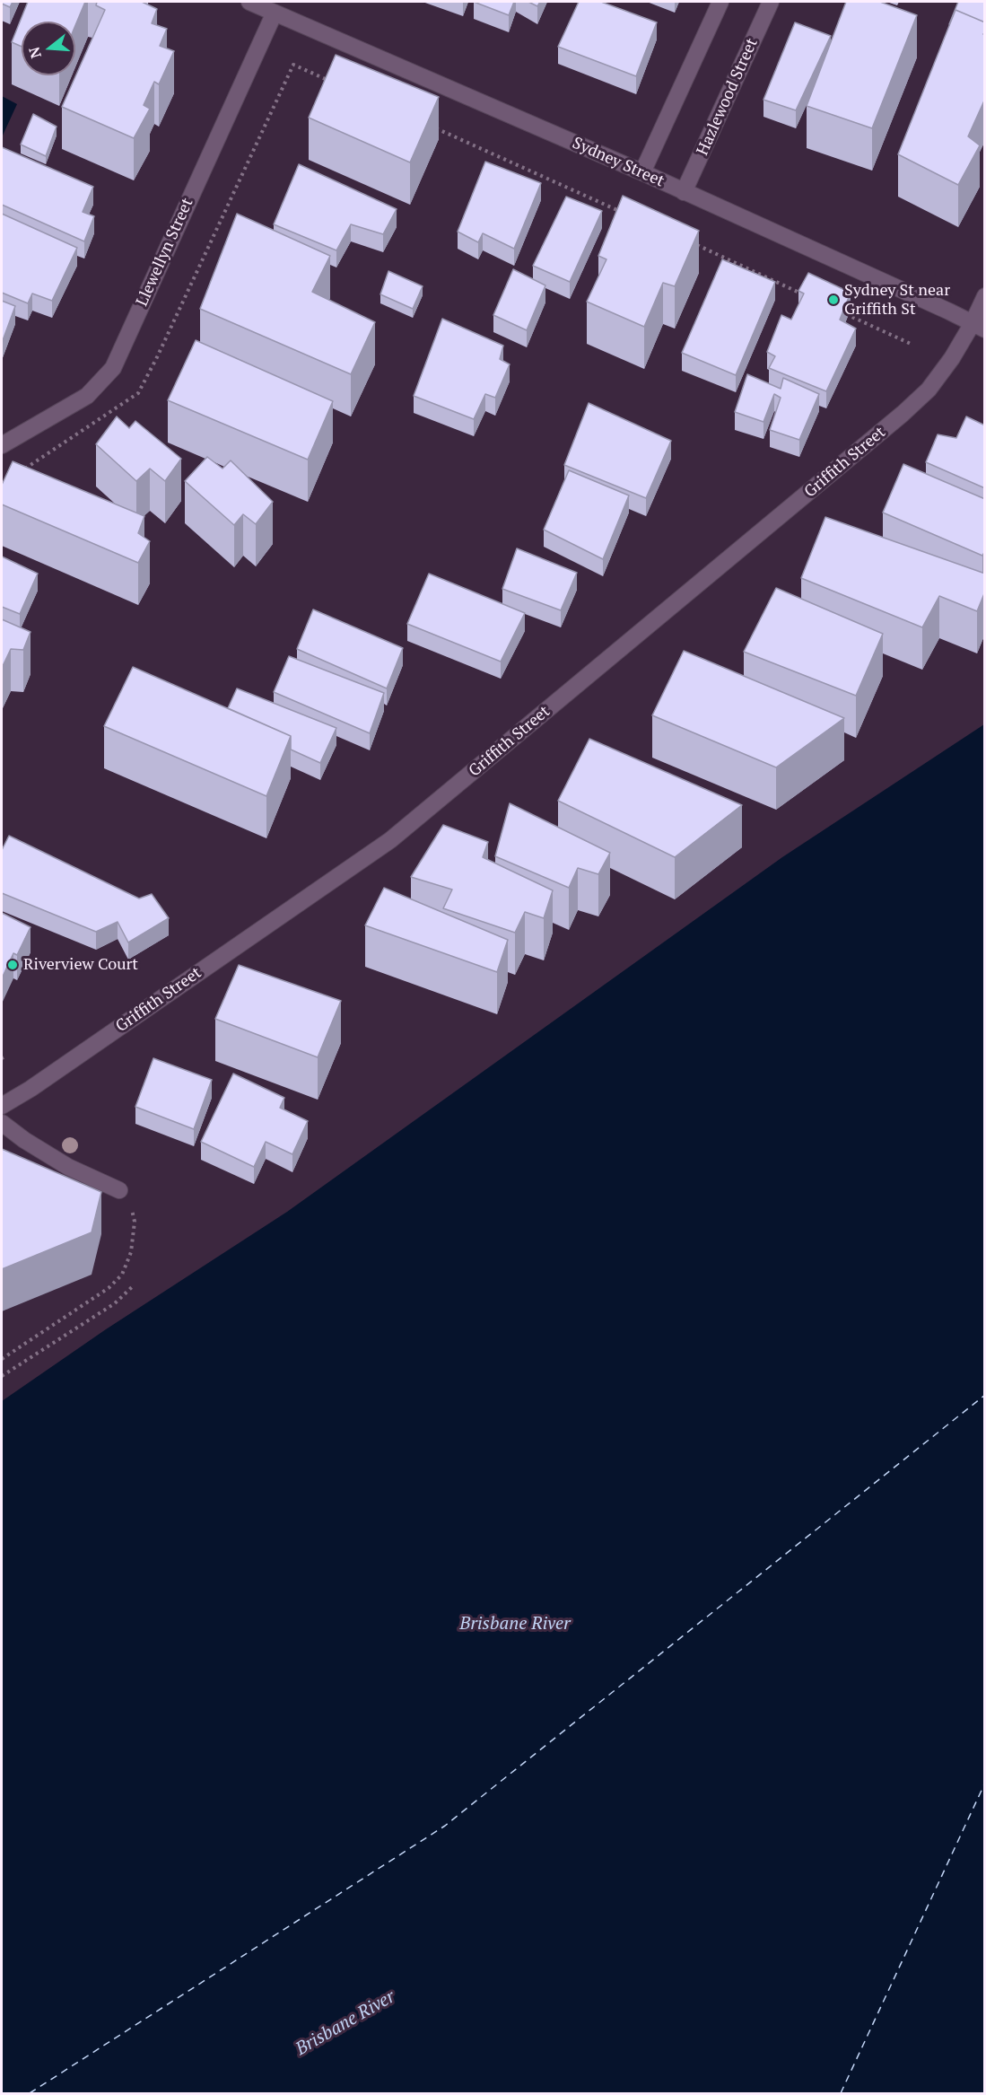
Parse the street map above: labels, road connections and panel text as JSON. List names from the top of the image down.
{
  "streets": {
    "street": [
      "Hazlewood Street",
      "Sydney Street",
      "Llewellyn Street",
      "Griffith Street"
    ]
  },
  "crossings": [
    ["Hazlewood Street", "Sydney Street"],
    ["Sydney Street", "Llewellyn Street"],
    ["Sydney Street", "Griffith Street"]
  ],
  "water": ["Brisbane River"],
  "places": ["Sydney St near Griffith St", "Riverview Court"],
  "north": "left"
}
